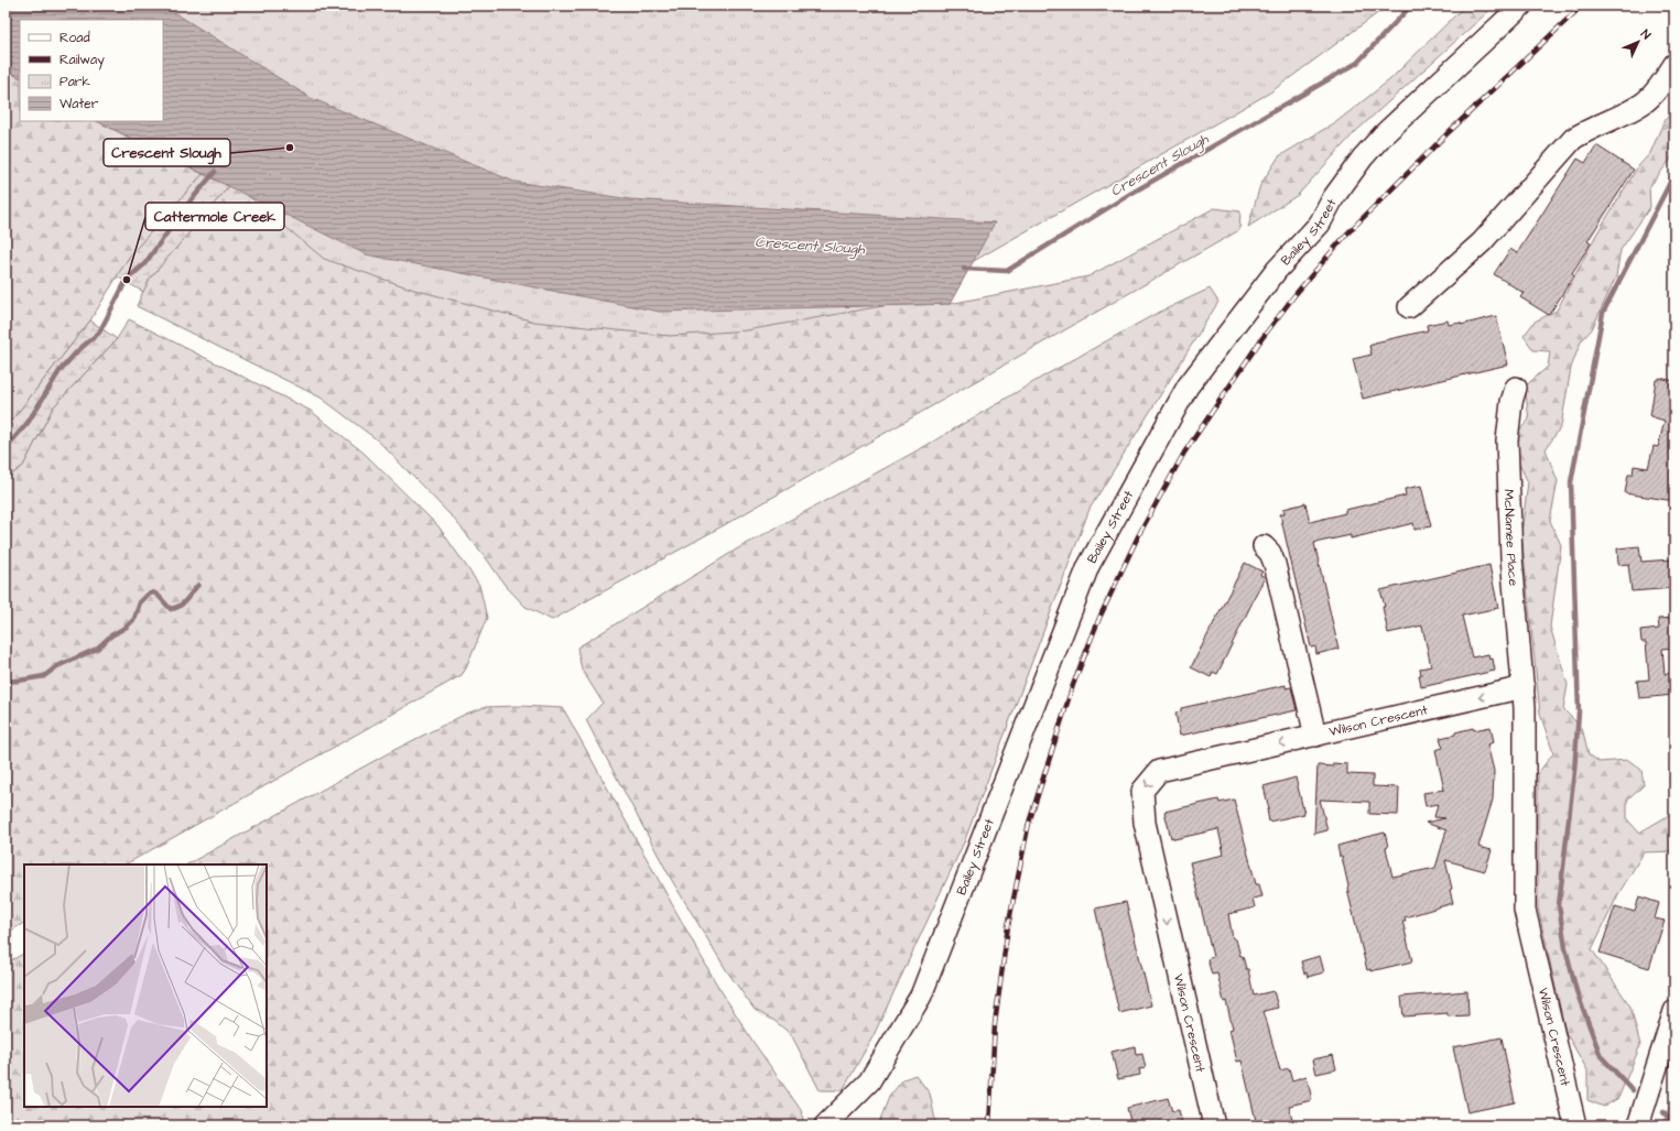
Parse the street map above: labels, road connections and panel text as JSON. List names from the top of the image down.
{
  "streets": {
    "street": ["Bailey Street", "McNamee Place", "Wilson Crescent"]
  },
  "crossings": [
    ["McNamee Place", "Wilson Crescent"]
  ],
  "water": ["Crescent Slough"],
  "places": ["Crescent Slough", "Cattermole Creek"],
  "legend": [
    "Road",
    "Railway",
    "Park",
    "Water"
  ],
  "north": "top right"
}
